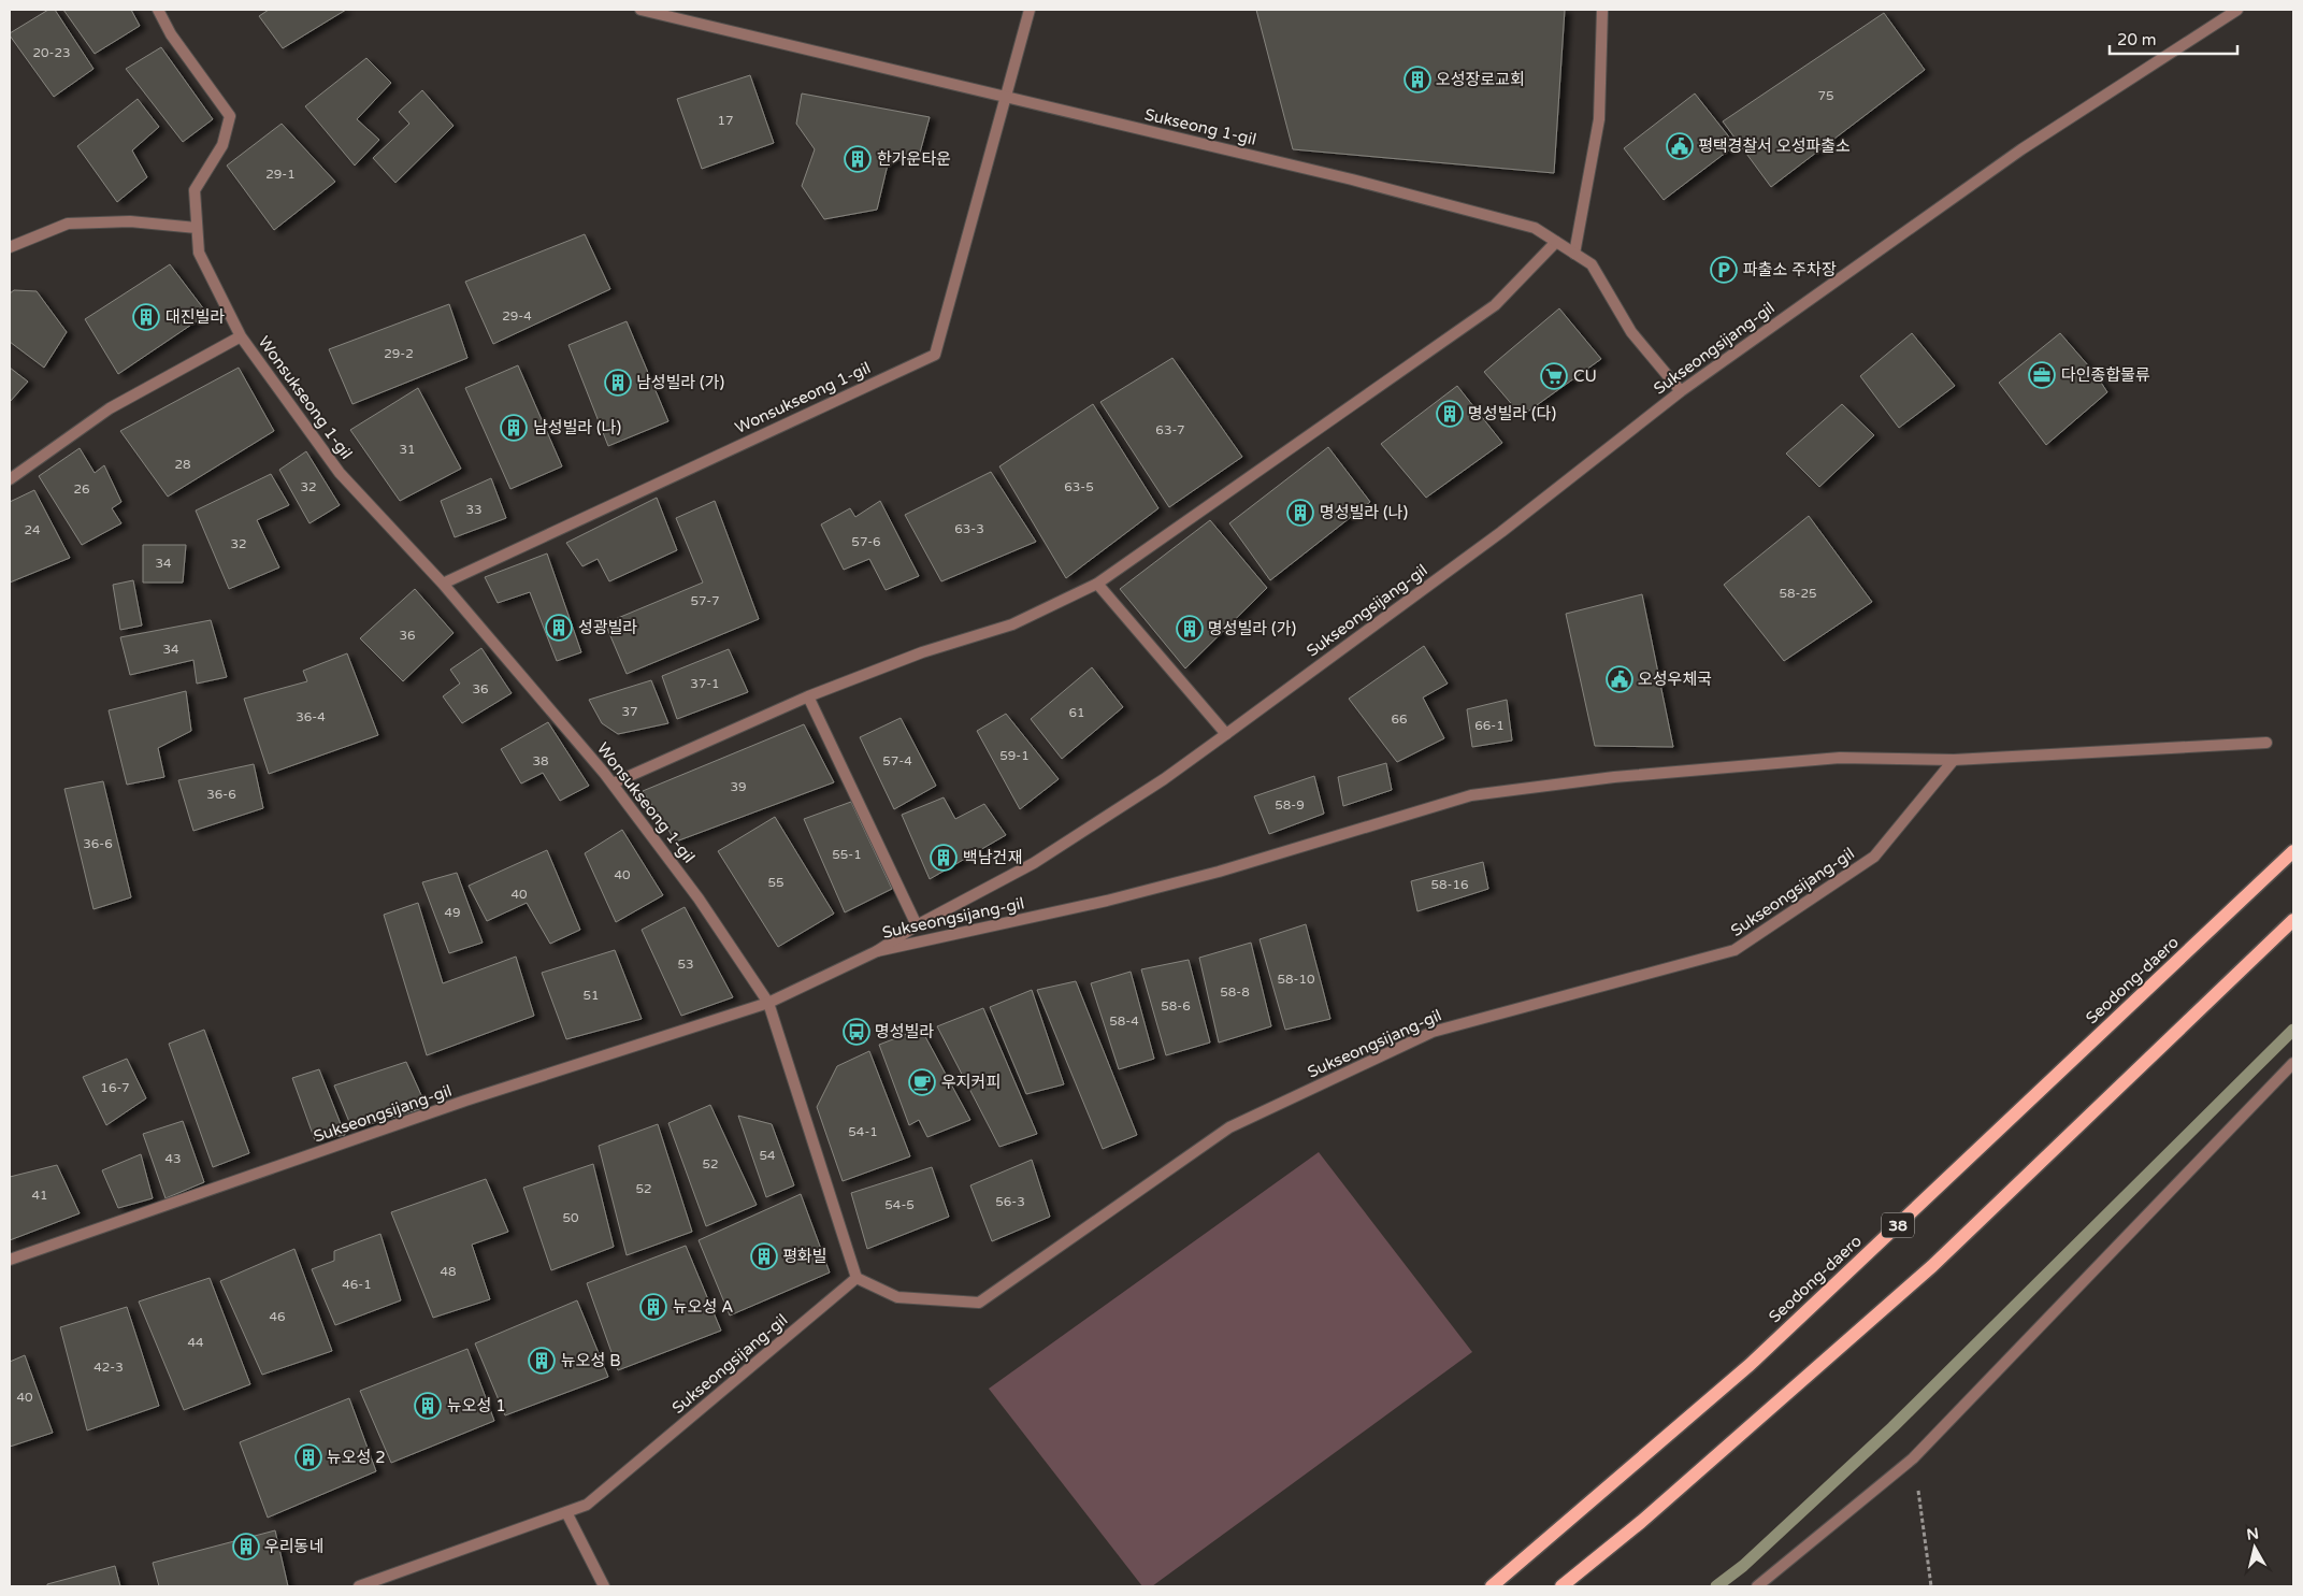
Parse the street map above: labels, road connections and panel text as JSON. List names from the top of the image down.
{
  "streets": {
    "main road": ["Seodong-daero", "38"],
    "street": ["Sukseong 1-gil", "Sukseongsijang-gil", "Wonsukseong 1-gil"]
  },
  "crossings": [
    ["Sukseong 1-gil", "Sukseongsijang-gil"],
    ["Sukseong 1-gil", "Wonsukseong 1-gil"],
    ["Sukseongsijang-gil", "Wonsukseong 1-gil"]
  ],
  "places": {
    "building": [
      "오성장로교회",
      "한가운타운",
      "대진빌라",
      "남성빌라 (가)",
      "명성빌라 (다)",
      "남성빌라 (나)",
      "명성빌라 (나)",
      "성광빌라",
      "명성빌라 (가)",
      "백남건재",
      "평화빌",
      "뉴오성 A",
      "뉴오성 B",
      "뉴오성 1",
      "뉴오성 2",
      "우리동네"
    ],
    "public building": ["평택경찰서 오성파출소", "오성우체국"],
    "parking": ["파출소 주차장"],
    "office": ["다인종합물류"],
    "supermarket": ["CU"],
    "bus stop": ["명성빌라"],
    "cafe": ["우지커피"]
  },
  "house_numbers": [
    "20-23",
    "75",
    "17",
    "29-1",
    "29-4",
    "29-2",
    "63-7",
    "31",
    "28",
    "32",
    "63-5",
    "26",
    "33",
    "63-3",
    "24",
    "57-6",
    "32",
    "34",
    "58-25",
    "57-7",
    "36",
    "34",
    "37-1",
    "36",
    "37",
    "61",
    "36-4",
    "66",
    "66-1",
    "59-1",
    "38",
    "57-4",
    "39",
    "36-6",
    "58-9",
    "36-6",
    "55-1",
    "40",
    "55",
    "58-16",
    "40",
    "49",
    "53",
    "58-10",
    "58-8",
    "51",
    "58-6",
    "58-4",
    "16-7",
    "54-1",
    "54",
    "43",
    "52",
    "52",
    "41",
    "56-3",
    "54-5",
    "50",
    "48",
    "46-1",
    "46",
    "44",
    "42-3",
    "40"
  ],
  "scale_bar": "20 m",
  "north": "top"
}
